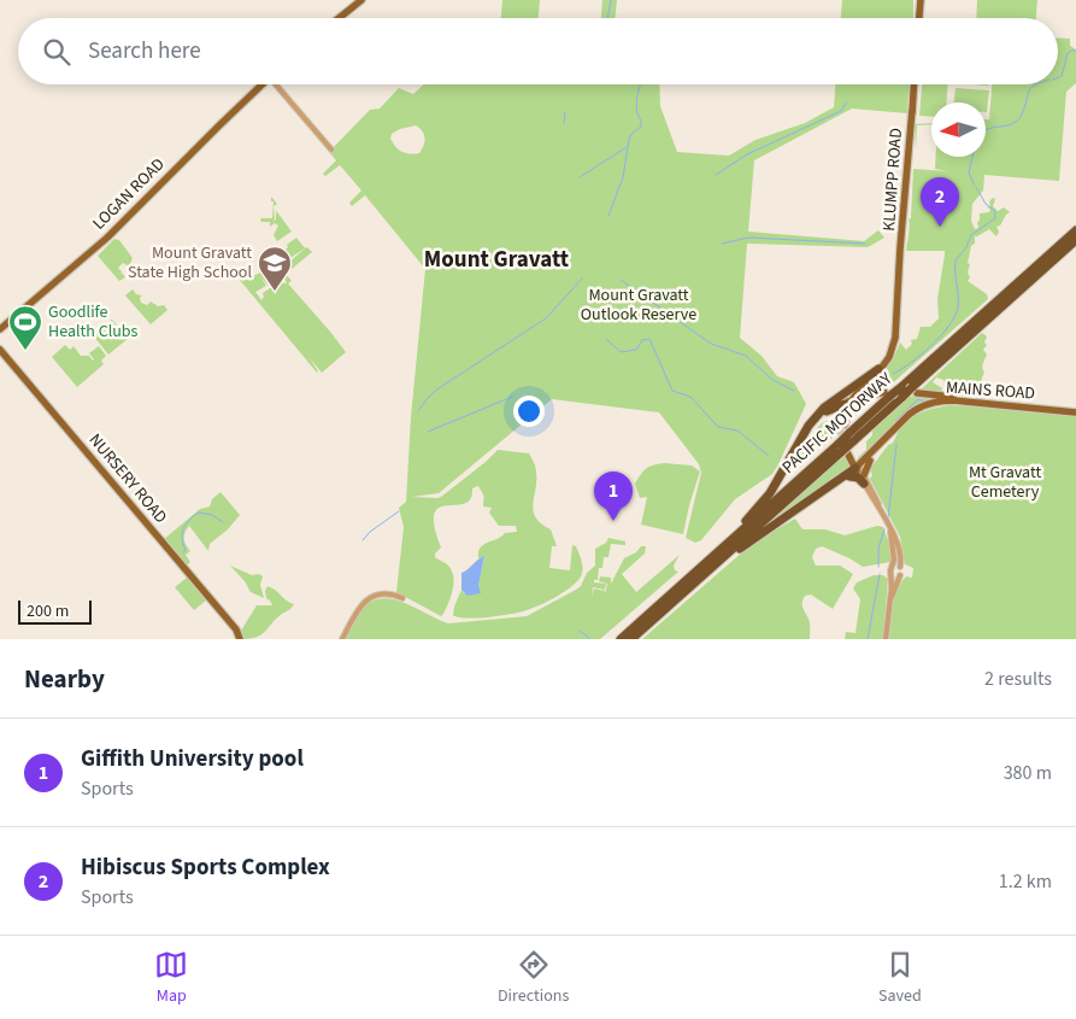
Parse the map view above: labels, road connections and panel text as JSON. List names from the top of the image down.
{
  "streets": {
    "highway": ["PACIFIC MOTORWAY"],
    "main road": [
      "KLUMPP ROAD",
      "LOGAN ROAD",
      "MAINS ROAD",
      "NURSERY ROAD"
    ]
  },
  "crossings": [
    ["KLUMPP ROAD", "PACIFIC MOTORWAY"],
    ["MAINS ROAD", "PACIFIC MOTORWAY"]
  ],
  "districts": ["Mount Gravatt"],
  "parks": ["Mount Gravatt Outlook Reserve", "Mt Gravatt Cemetery"],
  "places": {
    "school or university": ["Mount Gravatt State High School"],
    "sports": ["Goodlife Health Clubs"]
  },
  "scale_bar": "200 m",
  "north": "left",
  "page": {
    "search": "Search here",
    "pins": ["2", "1"],
    "scale": "200 m",
    "heading": ["Nearby", "2 results"],
    "list": [
      {
        "mark": "1",
        "name": "Giffith University pool",
        "note": "Sports",
        "value": "380 m"
      },
      {
        "mark": "2",
        "name": "Hibiscus Sports Complex",
        "note": "Sports",
        "value": "1.2 km"
      }
    ],
    "nav": ["Map", "Directions", "Saved"]
  }
}
